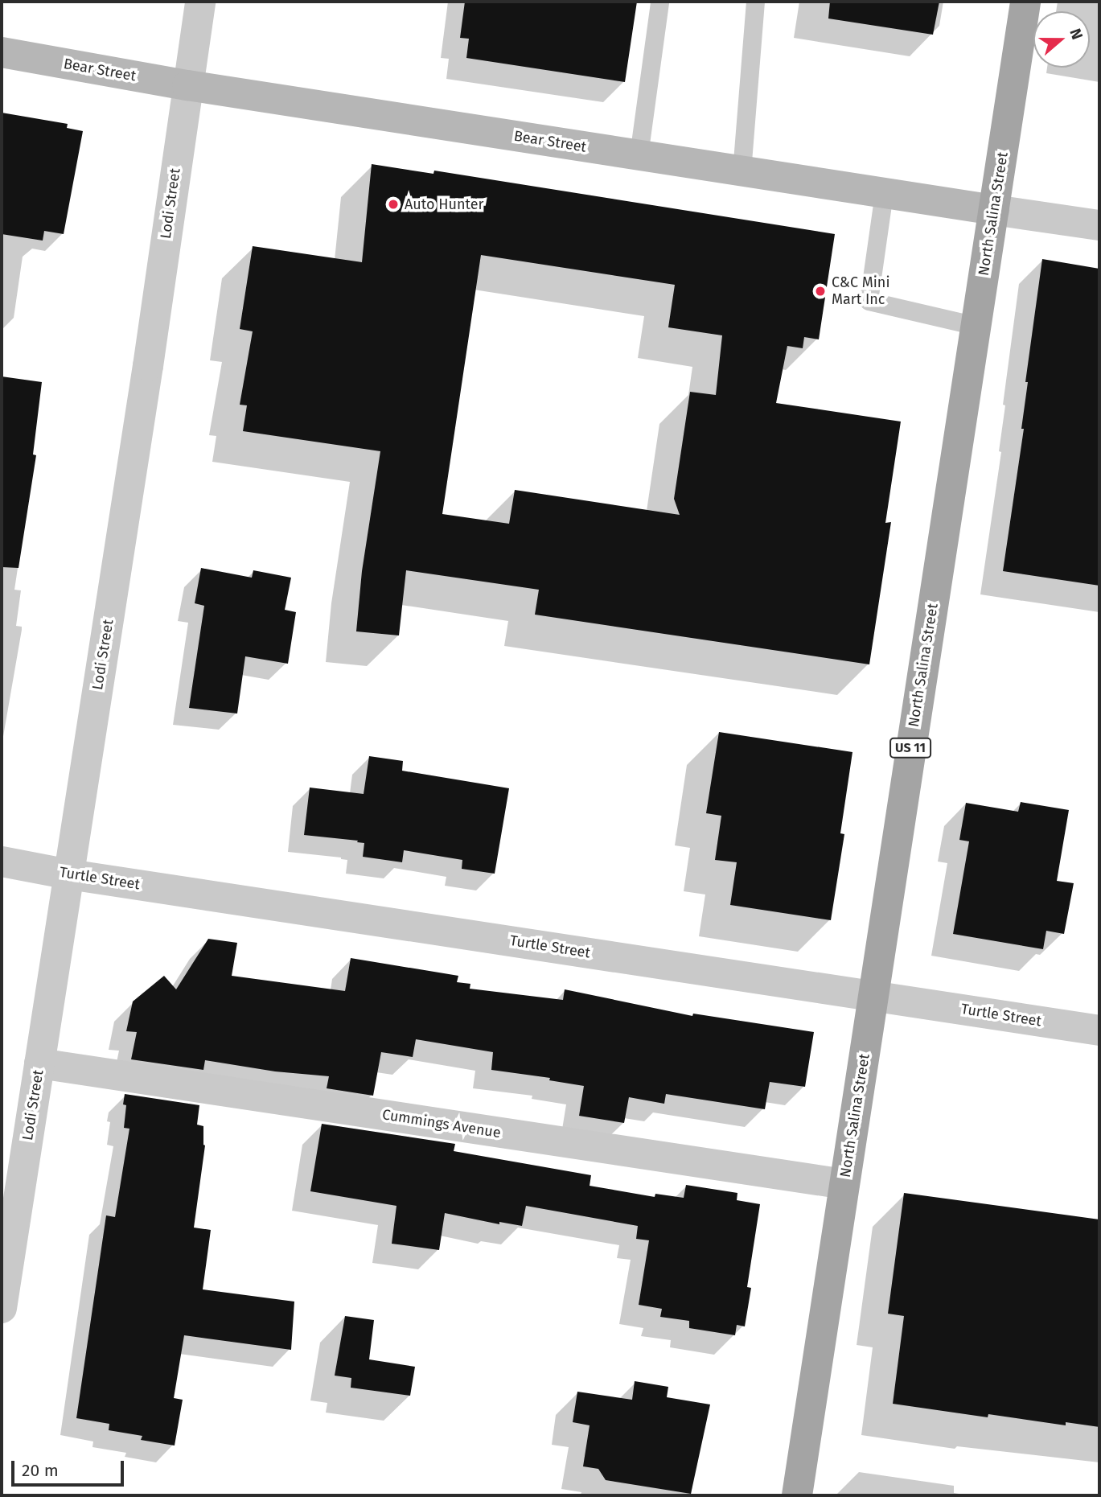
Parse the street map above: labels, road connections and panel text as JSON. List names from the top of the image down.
{
  "streets": {
    "main road": ["Bear Street", "North Salina Street", "US 11"],
    "street": ["Lodi Street", "Turtle Street", "Cummings Avenue"]
  },
  "crossings": [
    ["Bear Street", "Lodi Street"],
    ["Bear Street", "North Salina Street"],
    ["Lodi Street", "Turtle Street"],
    ["Lodi Street", "Cummings Avenue"],
    ["North Salina Street", "Turtle Street"],
    ["North Salina Street", "Cummings Avenue"]
  ],
  "places": ["Auto Hunter", "C&C Mini Mart Inc"],
  "scale_bar": "20 m",
  "north": "right"
}
